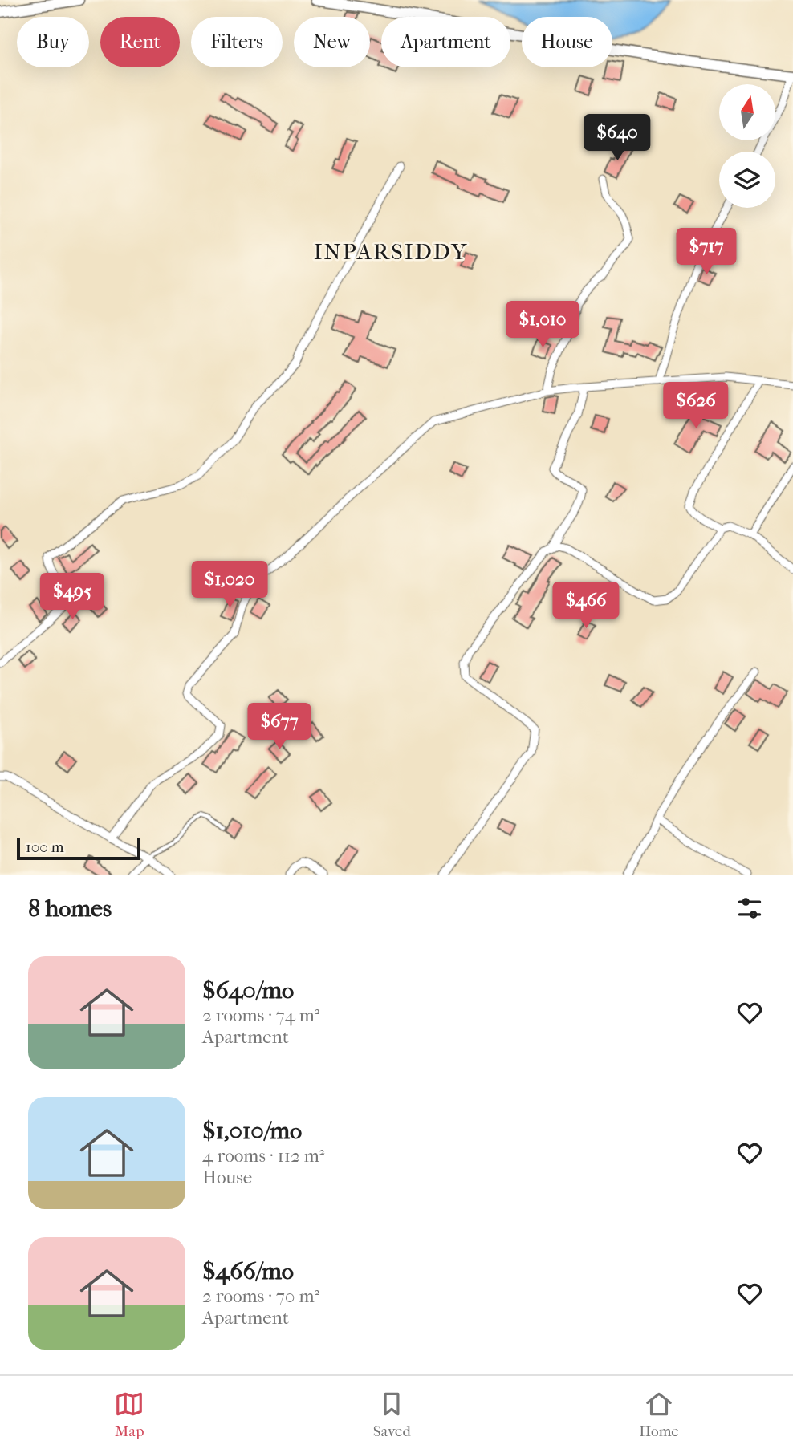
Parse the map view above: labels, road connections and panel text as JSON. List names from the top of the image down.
{
  "districts": ["INPARSIDDY"],
  "scale_bar": "100 m",
  "north": "top",
  "page": {
    "chip": [
      "Buy",
      "Rent",
      "Filters",
      "New",
      "Apartment",
      "House"
    ],
    "price": [
      "$640",
      "$717",
      "$1,010",
      "$626",
      "$1,020",
      "$495",
      "$466",
      "$677"
    ],
    "scale": "100 m",
    "heading": "8 homes",
    "list": [
      {
        "name": "$640/mo",
        "note": "2 rooms · 74 m² · Apartment"
      },
      {
        "name": "$1,010/mo",
        "note": "4 rooms · 112 m² · House"
      },
      {
        "name": "$466/mo",
        "note": "2 rooms · 70 m² · Apartment"
      }
    ],
    "tabs": ["Map", "Saved", "Home"]
  }
}
